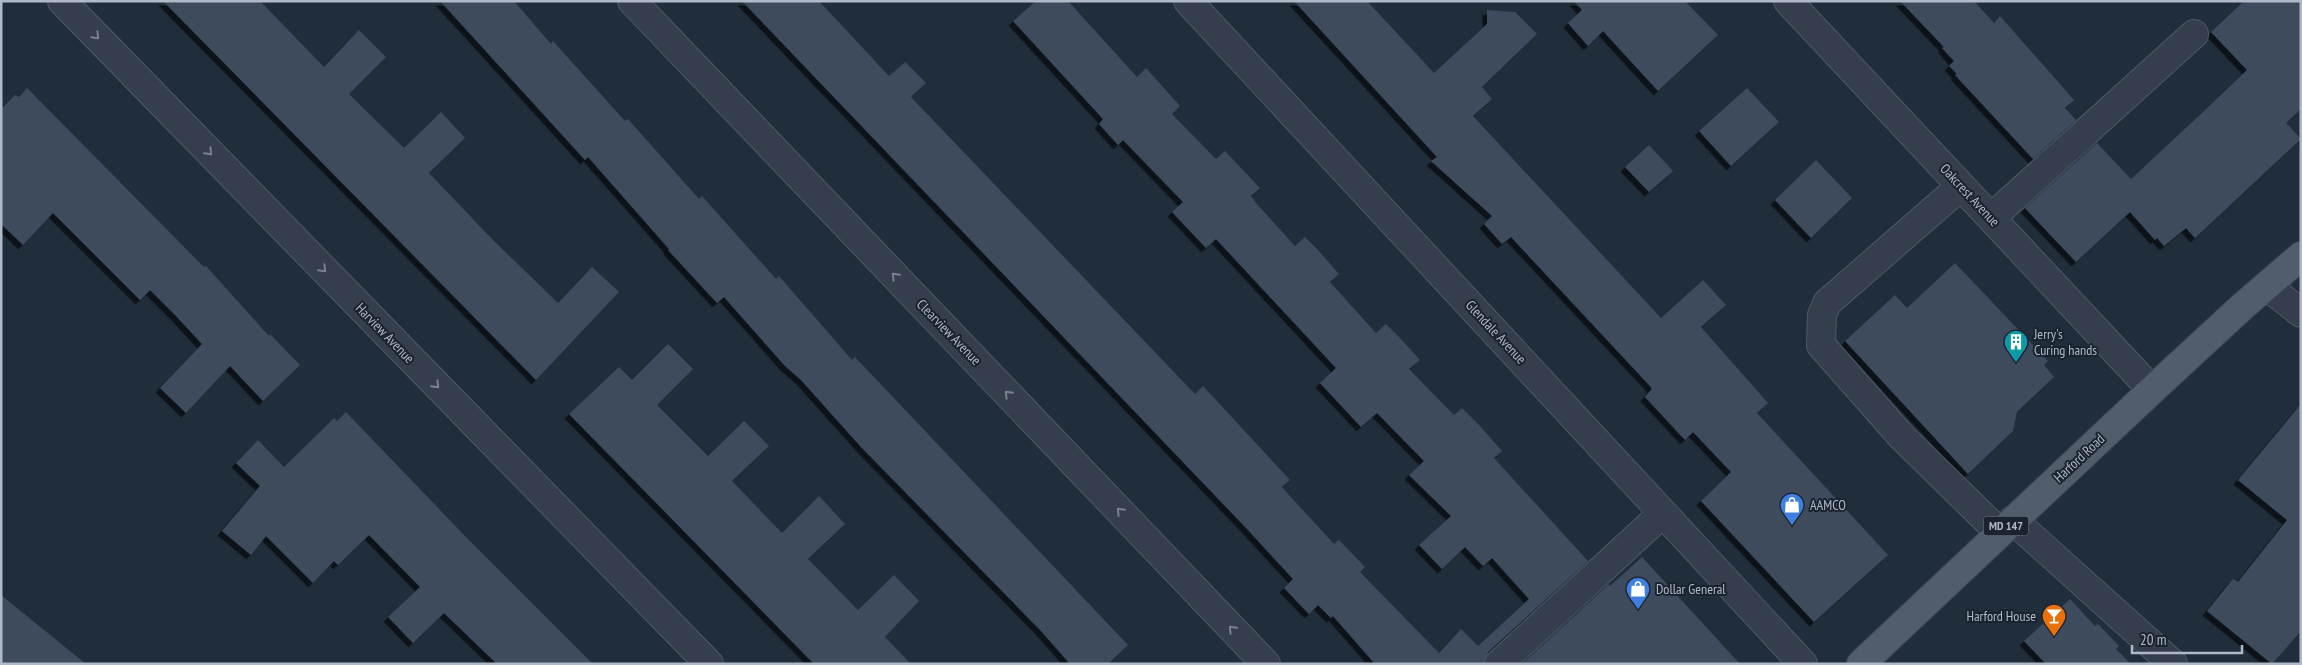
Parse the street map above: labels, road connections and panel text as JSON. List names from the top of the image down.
{
  "streets": {
    "main road": ["Harford Road", "MD 147"],
    "street": [
      "Oakcrest Avenue",
      "Clearview Avenue",
      "Glendale Avenue",
      "Harview Avenue"
    ]
  },
  "crossings": [
    ["Oakcrest Avenue", "Harford Road"]
  ],
  "one_way": ["Clearview Avenue", "Harview Avenue"],
  "places": {
    "building": ["Jerry's Curing hands"],
    "shop": ["AAMCO", "Dollar General"],
    "bar": ["Harford House"]
  },
  "scale_bar": "20 m"
}
